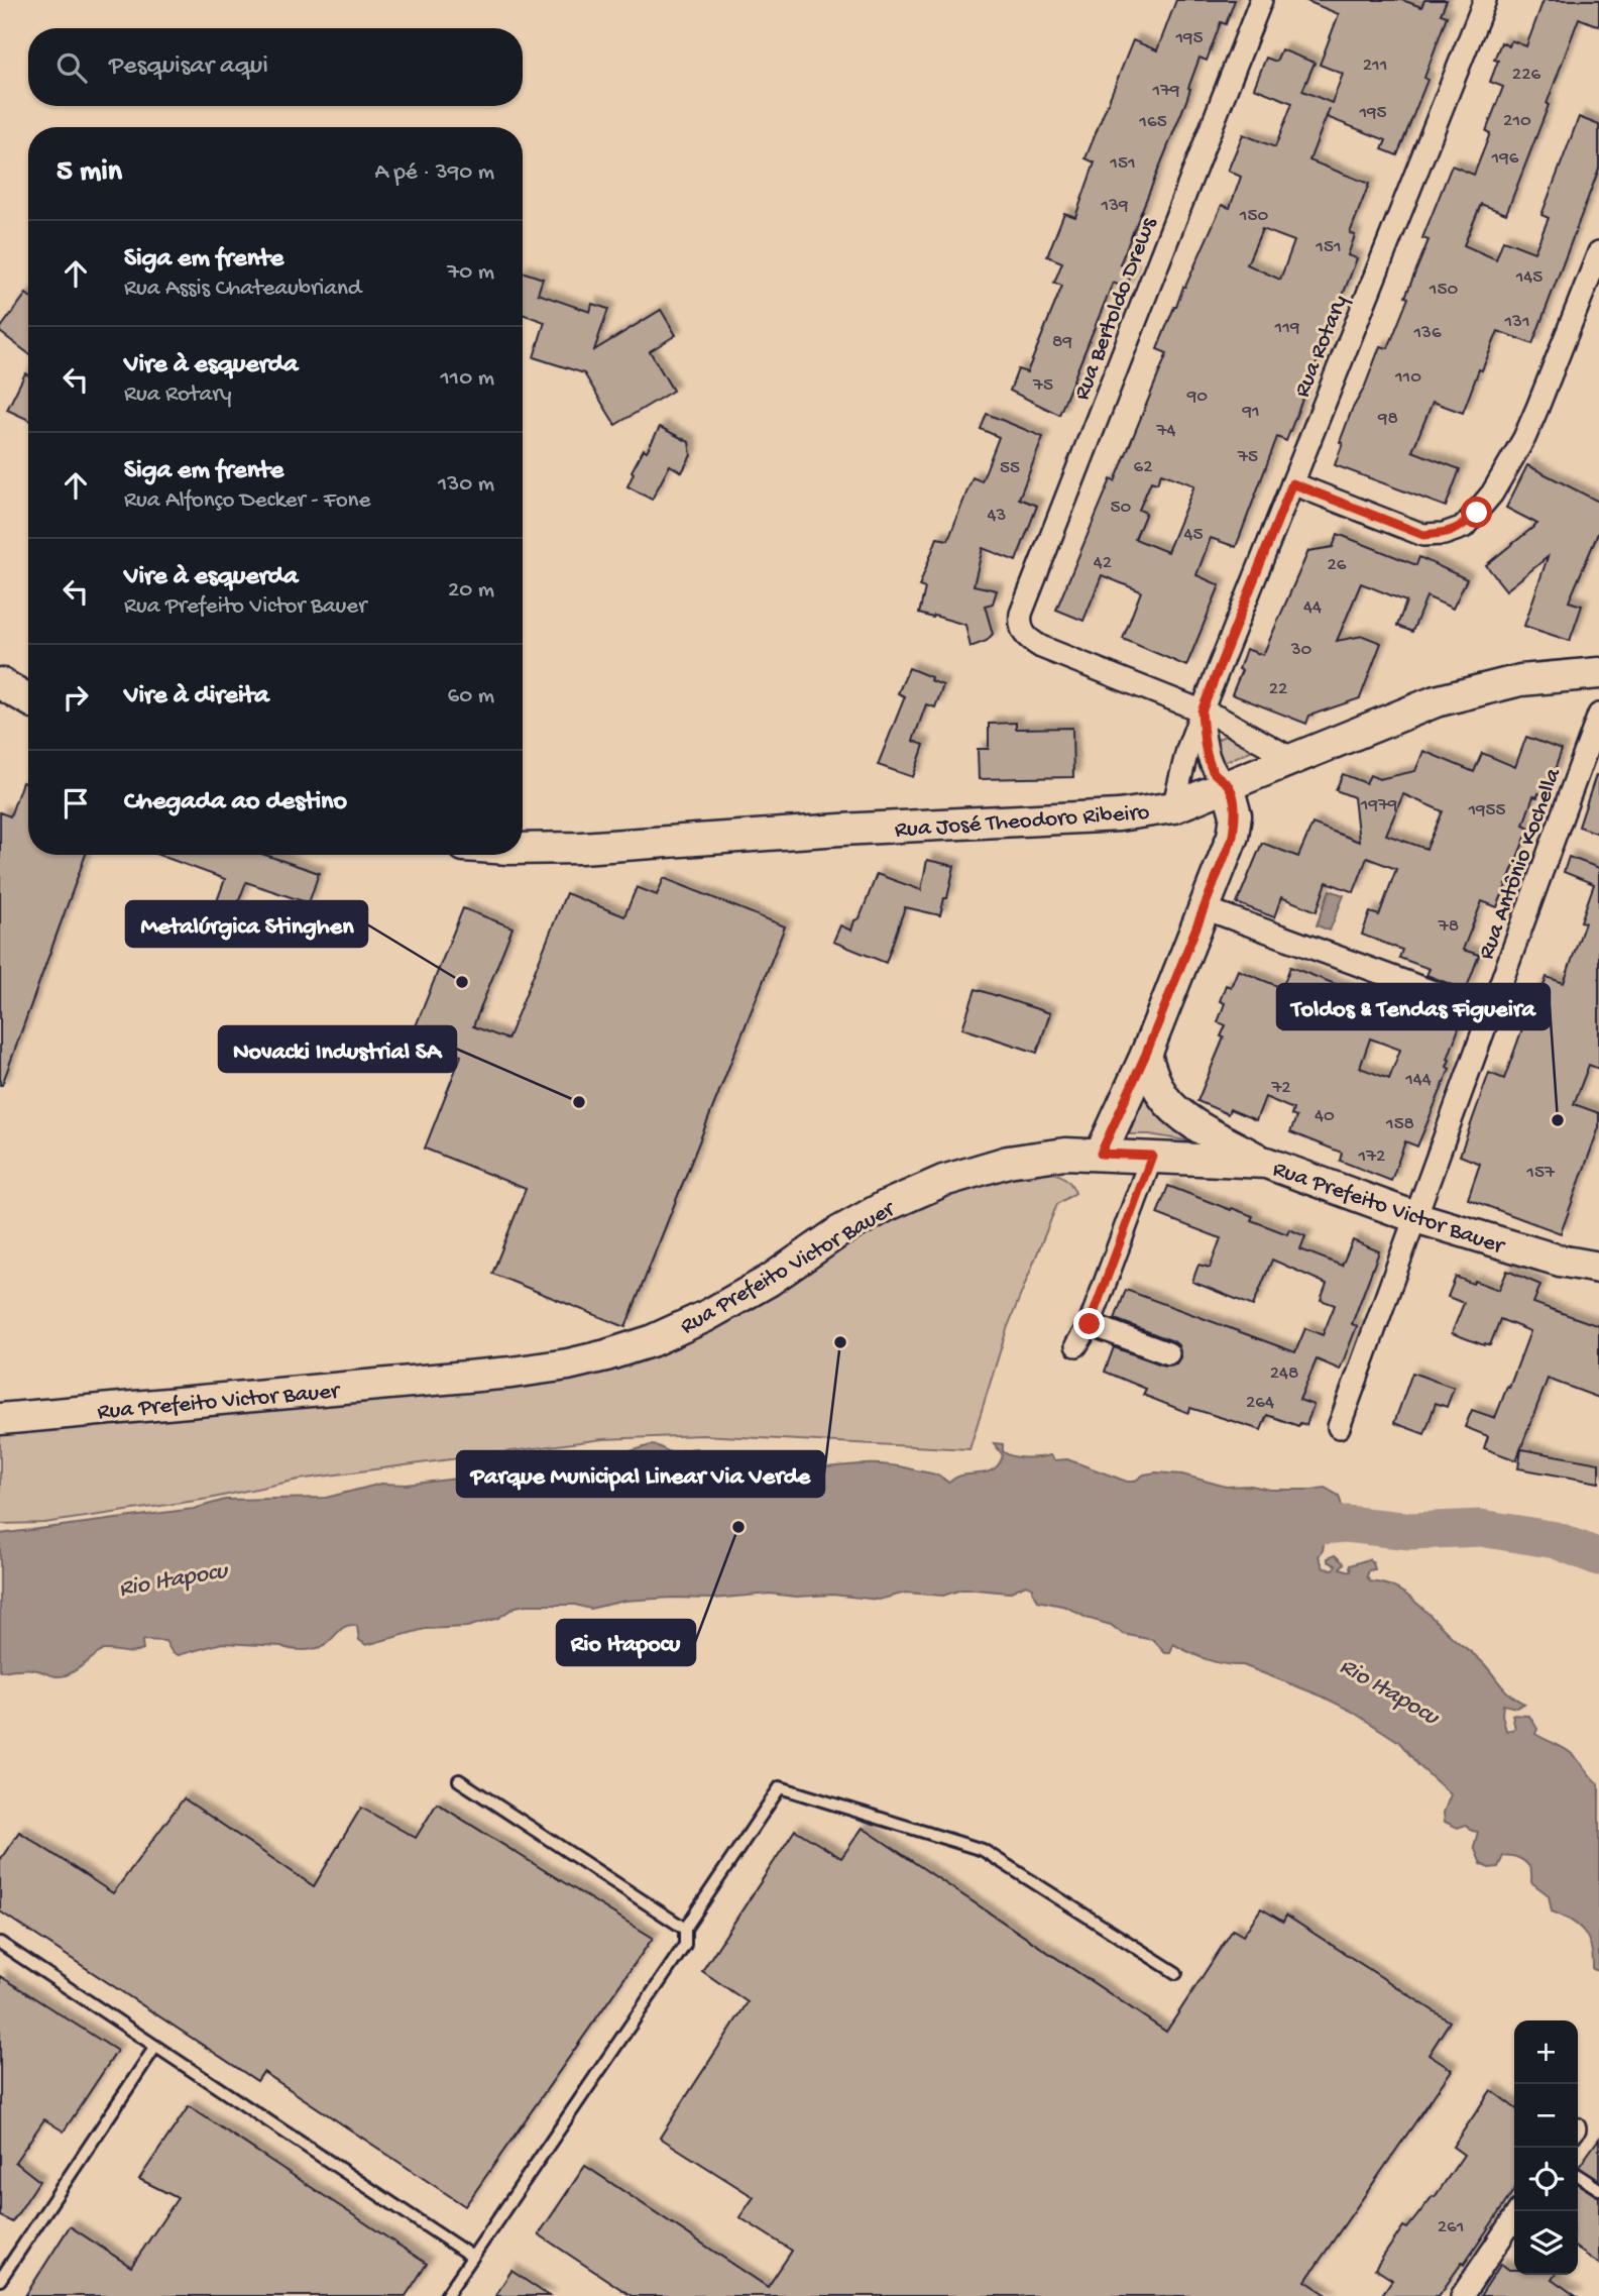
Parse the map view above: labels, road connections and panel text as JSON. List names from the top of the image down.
{
  "streets": {
    "main road": ["Rua José Theodoro Ribeiro", "Rua Prefeito Victor Bauer"],
    "street": ["Rua Bertoldo Drews", "Rua Rotary", "Rua Antônio Kochella"]
  },
  "crossings": [
    ["Rua Bertoldo Drews", "Rua Rotary"],
    ["Rua Rotary", "Rua José Theodoro Ribeiro"],
    ["Rua Antônio Kochella", "Rua Prefeito Victor Bauer"]
  ],
  "water": ["Rio Itapocu"],
  "places": [
    "Metalúrgica Stinghen",
    "Novacki Industrial SA",
    "Toldos & Tendas Figueira",
    "Parque Municipal Linear Via Verde",
    "Rio Itapocu"
  ],
  "house_numbers": [
    "195",
    "211",
    "226",
    "179",
    "195",
    "210",
    "165",
    "196",
    "151",
    "139",
    "150",
    "151",
    "145",
    "150",
    "131",
    "119",
    "136",
    "89",
    "110",
    "75",
    "90",
    "91",
    "98",
    "74",
    "75",
    "62",
    "55",
    "50",
    "43",
    "45",
    "42",
    "26",
    "44",
    "30",
    "22",
    "1979",
    "1955",
    "78",
    "144",
    "72",
    "40",
    "158",
    "172",
    "157",
    "248",
    "264",
    "261"
  ],
  "page": {
    "search": "Pesquisar aqui",
    "heading": ["5 min", "A pé · 390 m"],
    "list": [
      ["Siga em frente", "Rua Assis Chateaubriand", "70 m"],
      ["Vire à esquerda", "Rua Rotary", "110 m"],
      ["Siga em frente", "Rua Alfonço Decker - Fone", "130 m"],
      ["Vire à esquerda", "Rua Prefeito Victor Bauer", "20 m"],
      ["Vire à direita", "60 m"],
      "Chegada ao destino"
    ],
    "map_buttons": ["+", "−"]
  }
}
